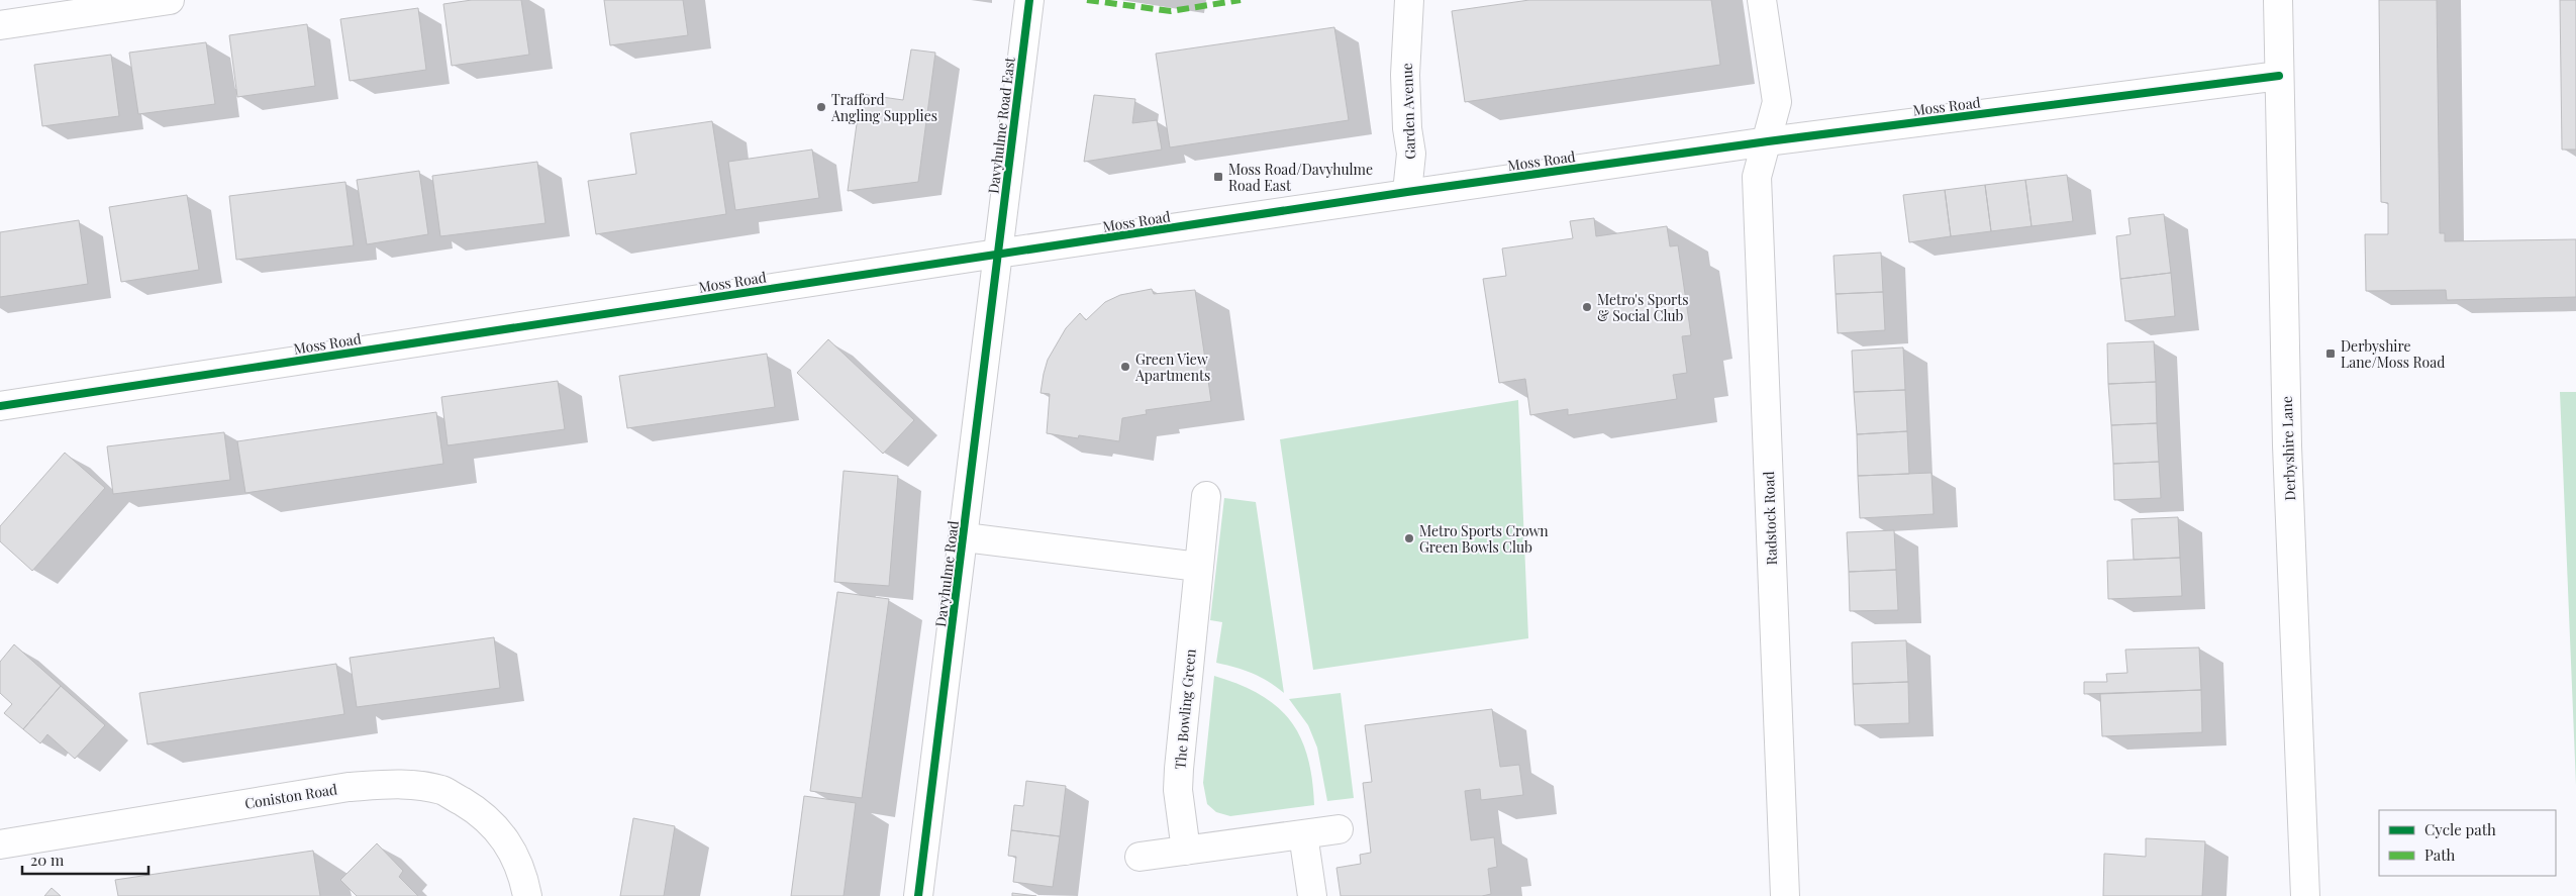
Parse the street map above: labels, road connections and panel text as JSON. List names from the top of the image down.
{
  "streets": {
    "street": [
      "Moss Road",
      "Garden Avenue",
      "Davyhulme Road East",
      "Derbyshire Lane",
      "Radstock Road",
      "Davyhulme Road",
      "The Bowling Green",
      "Coniston Road"
    ]
  },
  "crossings": [
    ["Moss Road", "Garden Avenue"],
    ["Moss Road", "Davyhulme Road East"],
    ["Moss Road", "Derbyshire Lane"],
    ["Moss Road", "Radstock Road"],
    ["Moss Road", "Davyhulme Road"],
    ["Davyhulme Road East", "Davyhulme Road"]
  ],
  "places": {
    "other": [
      "Trafford Angling Supplies",
      "Metro's Sports & Social Club",
      "Green View Apartments",
      "Metro Sports Crown Green Bowls Club"
    ],
    "transit": ["Moss Road/Davyhulme Road East", "Derbyshire Lane/Moss Road"]
  },
  "legend": ["Cycle path", "Path"],
  "scale_bar": "20 m"
}
